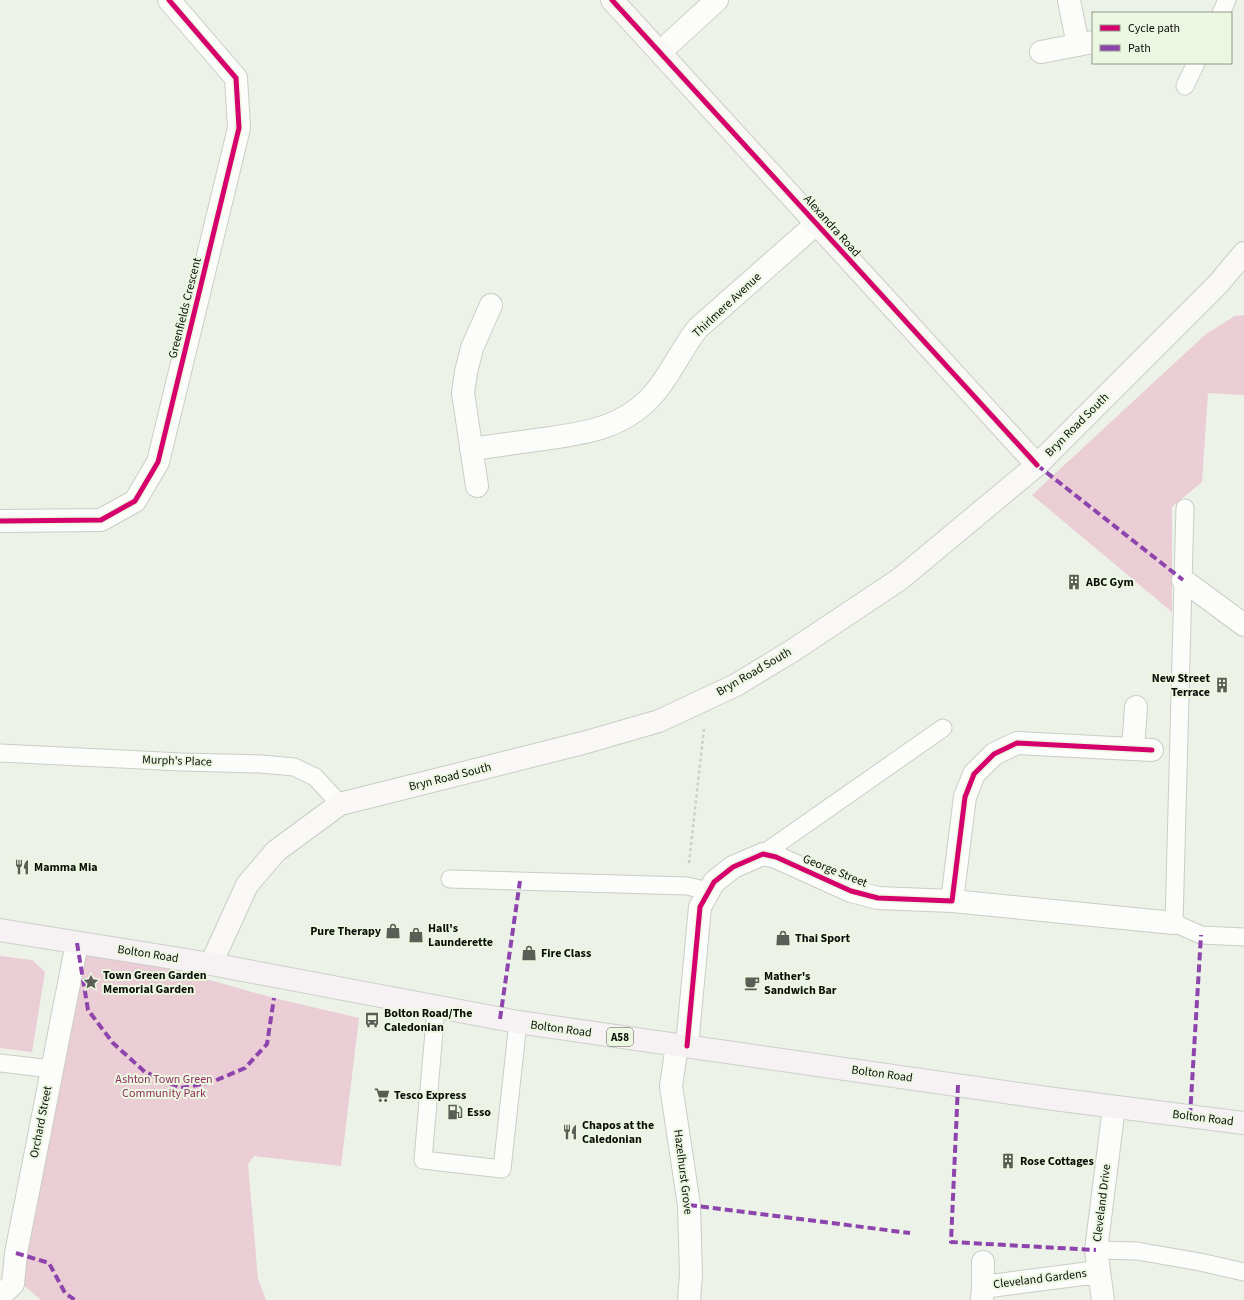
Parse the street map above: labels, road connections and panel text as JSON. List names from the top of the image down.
{
  "streets": {
    "main road": [
      "Alexandra Road",
      "Bryn Road South",
      "Bolton Road",
      "A58"
    ],
    "street": [
      "Thirlmere Avenue",
      "Greenfields Crescent",
      "George Street",
      "Orchard Street",
      "Hazelhurst Grove",
      "Cleveland Drive",
      "Cleveland Gardens"
    ],
    "lane": ["Murph's Place"]
  },
  "crossings": [
    ["Alexandra Road", "Thirlmere Avenue"],
    ["Alexandra Road", "Bryn Road South"],
    ["Bryn Road South", "Murph's Place"],
    ["Bryn Road South", "Bolton Road"],
    ["Bolton Road", "Orchard Street"],
    ["Bolton Road", "Hazelhurst Grove"],
    ["Bolton Road", "Cleveland Drive"],
    ["Cleveland Drive", "Cleveland Gardens"]
  ],
  "parks": ["Ashton Town Green Community Park"],
  "places": {
    "building": ["ABC Gym", "New Street Terrace", "Rose Cottages"],
    "restaurant": ["Mamma Mia", "Chapos at the Caledonian"],
    "shop": [
      "Pure Therapy",
      "Hall's Launderette",
      "Thai Sport",
      "Fire Class"
    ],
    "place": ["Town Green Garden Memorial Garden"],
    "cafe": ["Mather's Sandwich Bar"],
    "bus stop": ["Bolton Road/The Caledonian"],
    "supermarket": ["Tesco Express"],
    "fuel station": ["Esso"]
  },
  "legend": ["Cycle path", "Path"]
}
